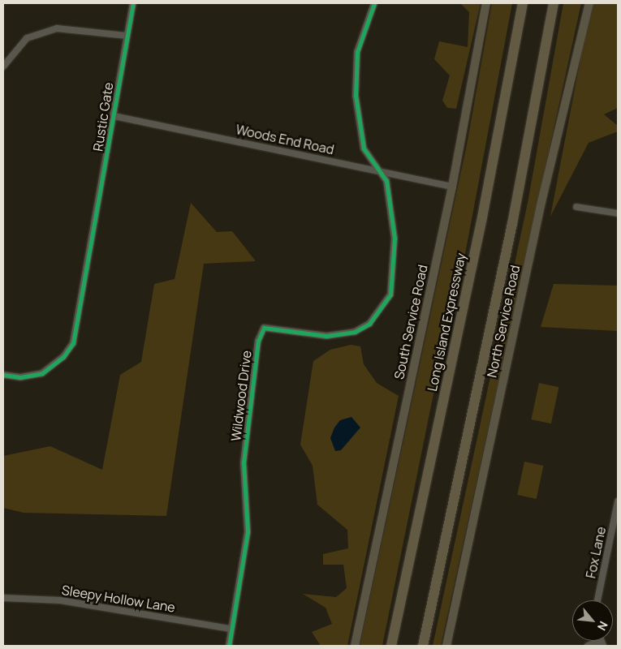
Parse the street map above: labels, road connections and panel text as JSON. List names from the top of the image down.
{
  "streets": {
    "highway": ["Long Island Expressway"],
    "main road": ["North Service Road", "South Service Road"],
    "street": [
      "Rustic Gate",
      "Woods End Road",
      "Wildwood Drive",
      "Fox Lane",
      "Sleepy Hollow Lane"
    ]
  },
  "crossings": [
    ["Rustic Gate", "Woods End Road"],
    ["Woods End Road", "South Service Road"],
    ["Woods End Road", "Wildwood Drive"],
    ["Wildwood Drive", "Sleepy Hollow Lane"]
  ],
  "north": "bottom right"
}
